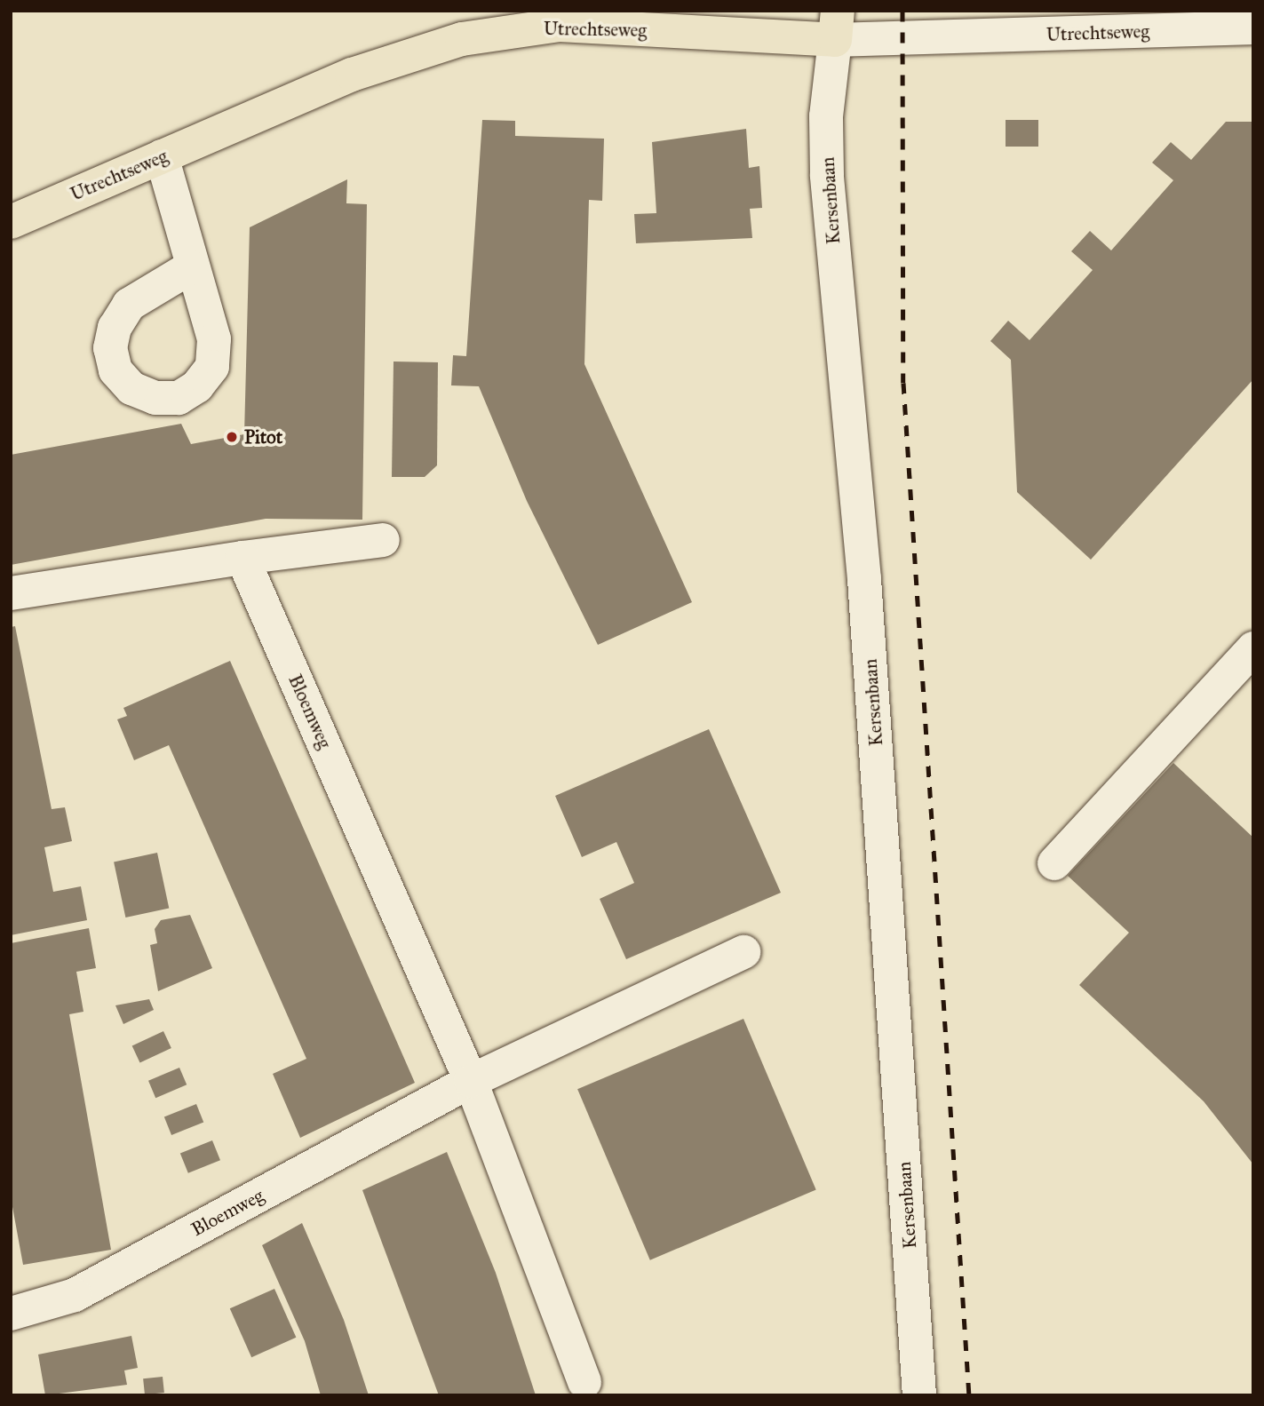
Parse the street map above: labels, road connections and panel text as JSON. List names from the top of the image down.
{
  "streets": {
    "main road": ["Utrechtseweg"],
    "street": ["Kersenbaan", "Bloemweg"]
  },
  "crossings": [
    ["Utrechtseweg", "Kersenbaan"]
  ],
  "places": ["Pitot"]
}
